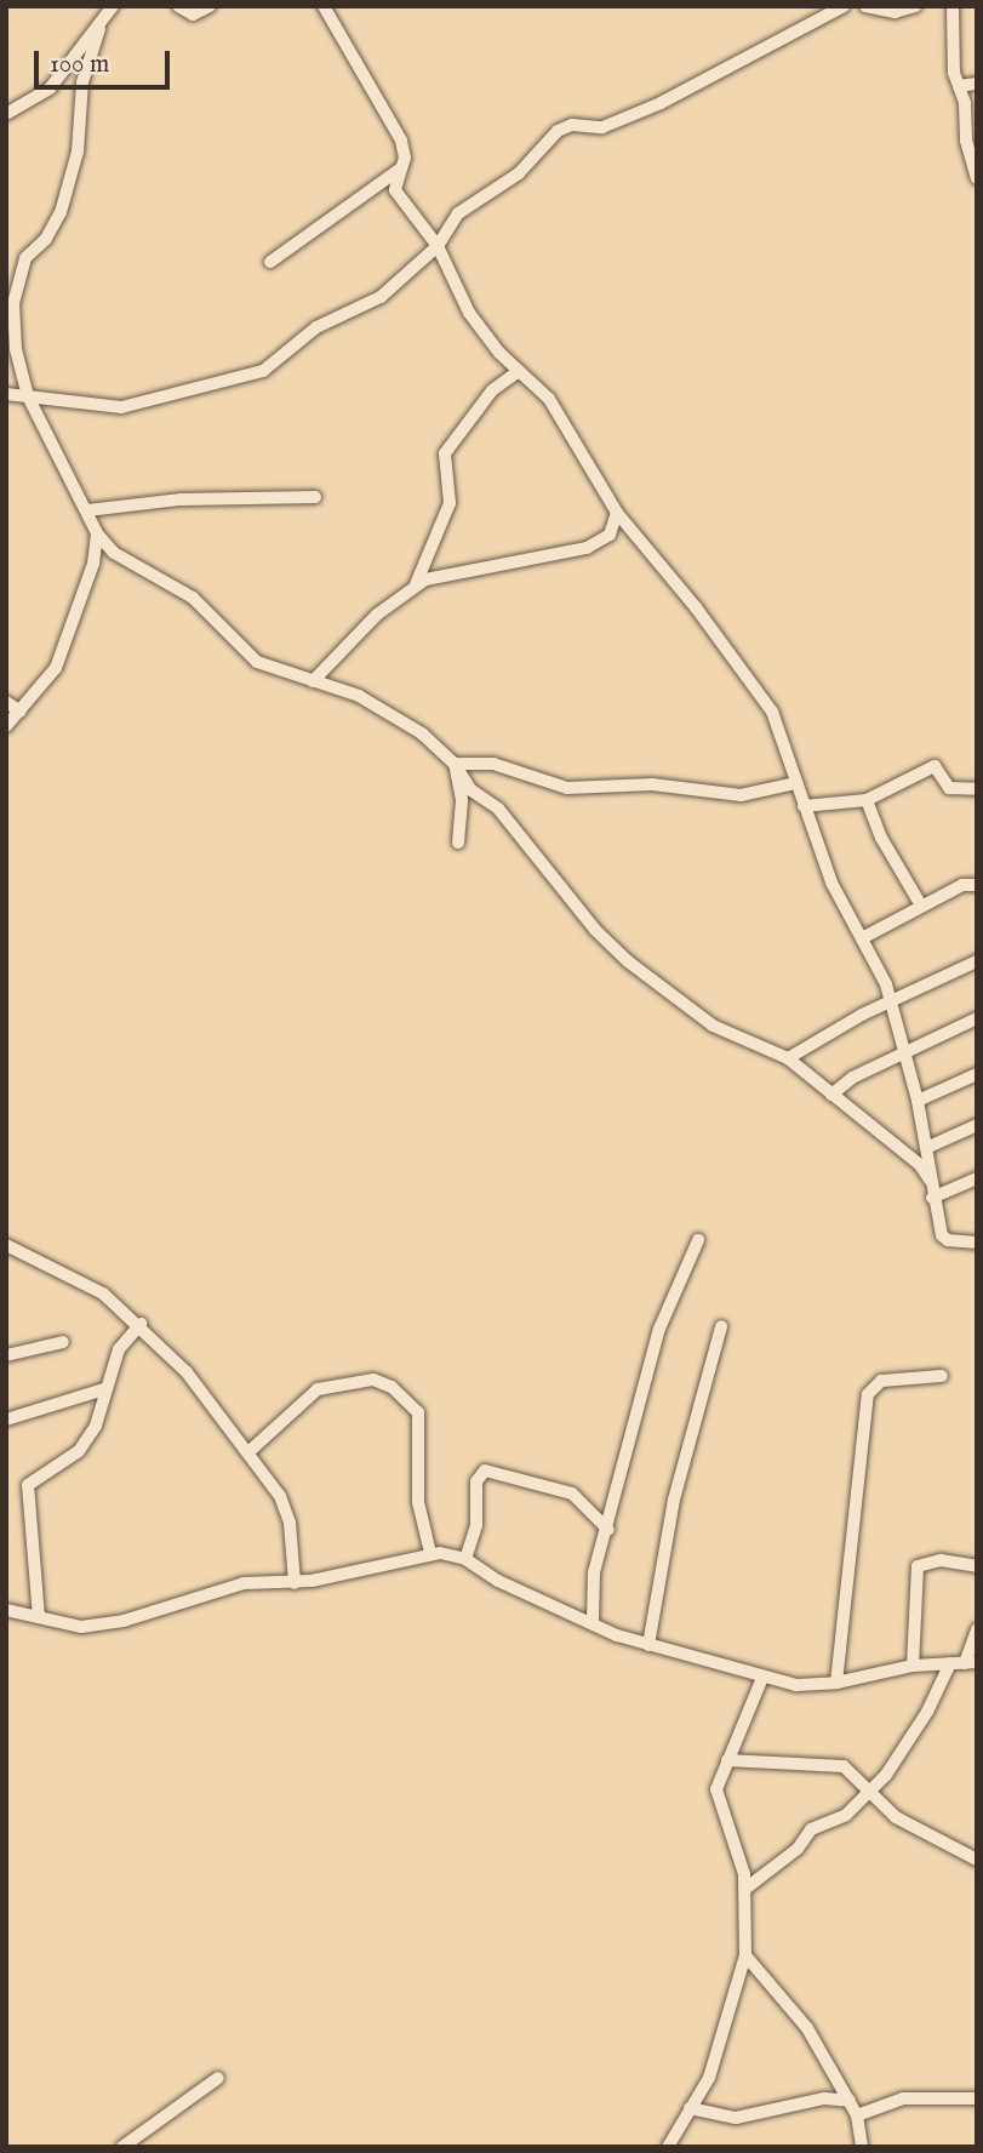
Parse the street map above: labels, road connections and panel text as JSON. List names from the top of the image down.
{
  "scale_bar": "100 m"
}
